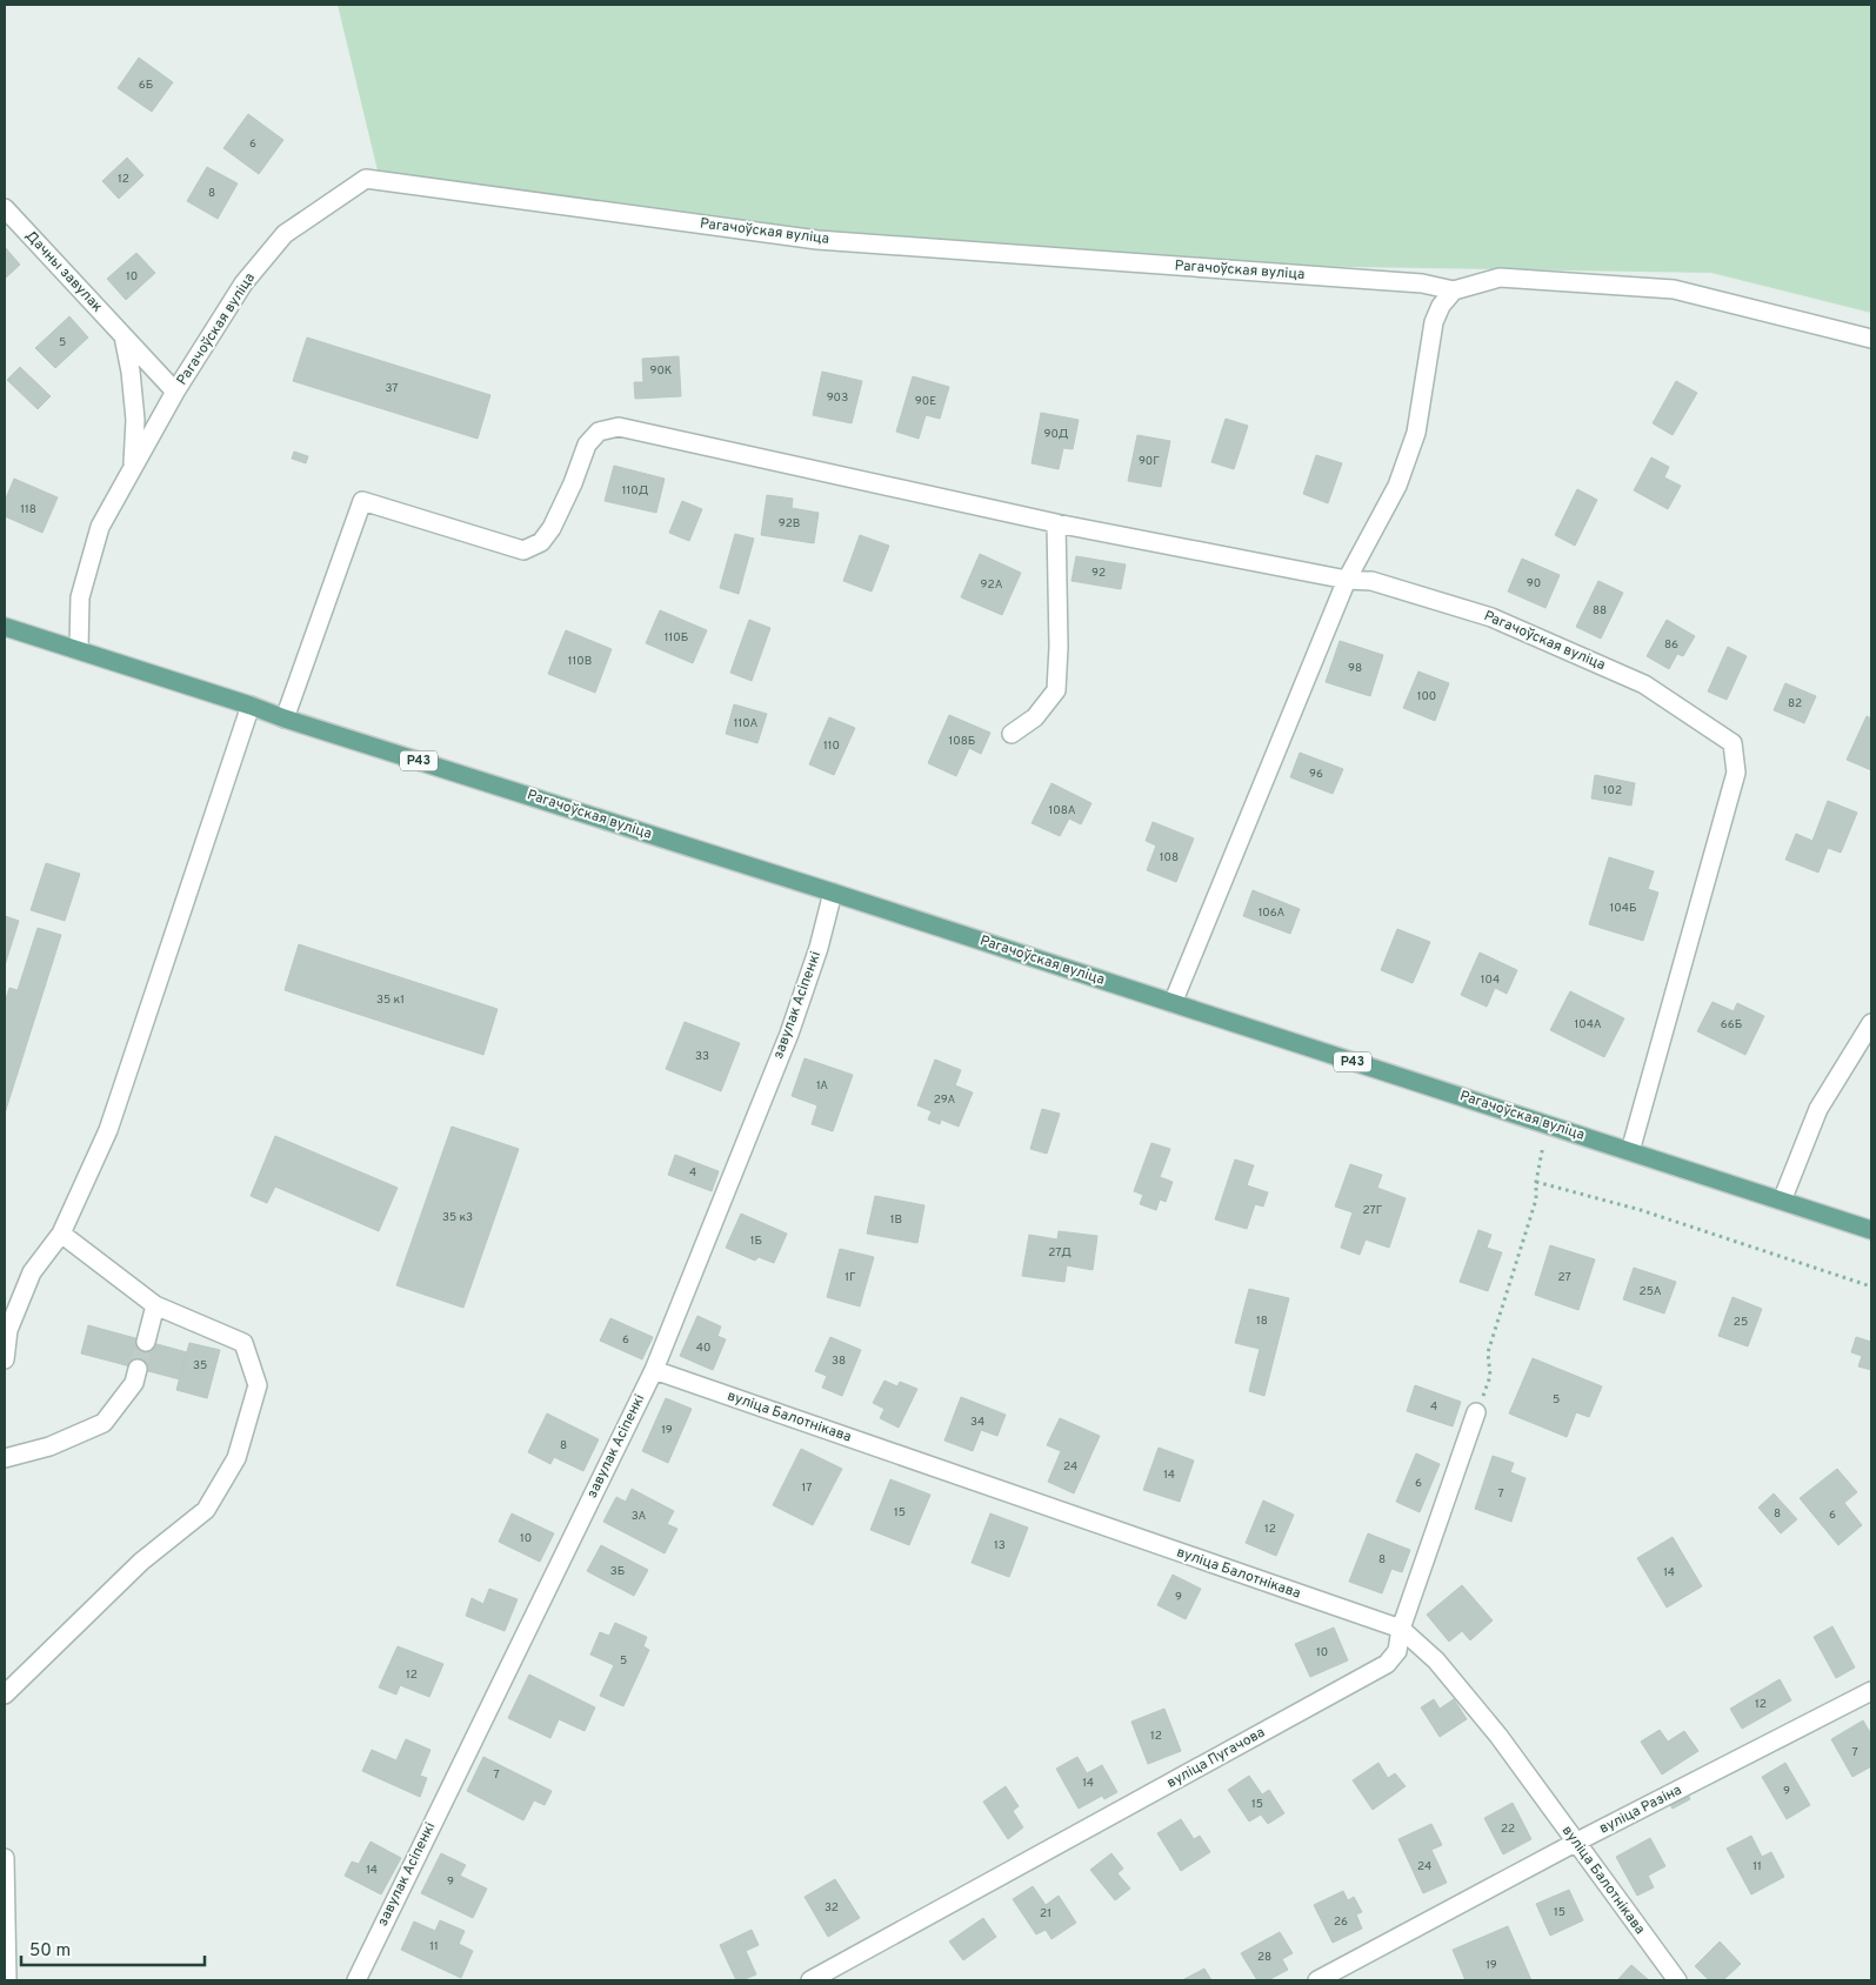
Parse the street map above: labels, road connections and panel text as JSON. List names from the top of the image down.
{
  "streets": {
    "main road": ["Рагачоўская вуліца", "Р43"],
    "street": [
      "Дачны завулак",
      "завулак Асіпенкі",
      "вуліца Балотнікава",
      "вуліца Пугачова",
      "вуліца Разіна"
    ]
  },
  "crossings": [
    ["Рагачоўская вуліца", "Дачны завулак"],
    ["Рагачоўская вуліца", "завулак Асіпенкі"],
    ["завулак Асіпенкі", "вуліца Балотнікава"],
    ["вуліца Балотнікава", "вуліца Пугачова"],
    ["вуліца Балотнікава", "вуліца Разіна"]
  ],
  "house_numbers": [
    "6Б",
    "6",
    "12",
    "8",
    "10",
    "5",
    "90К",
    "37",
    "90З",
    "90Е",
    "90Д",
    "90Г",
    "110Д",
    "118",
    "92В",
    "92",
    "90",
    "92А",
    "88",
    "110Б",
    "86",
    "110В",
    "98",
    "100",
    "82",
    "110А",
    "108Б",
    "110",
    "96",
    "102",
    "108А",
    "108",
    "104Б",
    "106А",
    "104",
    "35 к1",
    "104А",
    "66Б",
    "33",
    "1А",
    "29А",
    "4",
    "27Г",
    "35 к3",
    "1В",
    "1Б",
    "27Д",
    "1Г",
    "27",
    "25А",
    "18",
    "25",
    "6",
    "40",
    "38",
    "35",
    "5",
    "4",
    "34",
    "19",
    "8",
    "24",
    "14",
    "6",
    "17",
    "7",
    "15",
    "8",
    "6",
    "3А",
    "12",
    "10",
    "13",
    "8",
    "3Б",
    "14",
    "9",
    "10",
    "5",
    "12",
    "12",
    "12",
    "7",
    "7",
    "14",
    "9",
    "15",
    "22",
    "24",
    "11",
    "14",
    "9",
    "32",
    "15",
    "21",
    "26",
    "11",
    "28",
    "19"
  ],
  "scale_bar": "50 m"
}
